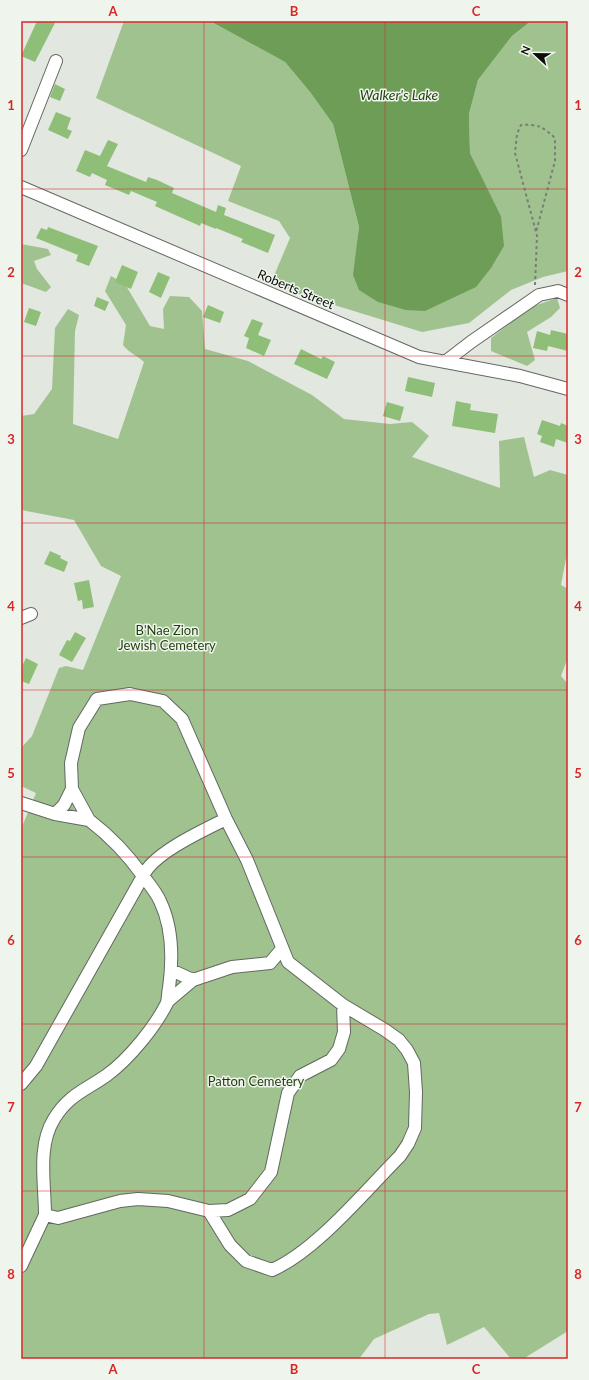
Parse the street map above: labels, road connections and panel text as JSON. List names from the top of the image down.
{
  "streets": {
    "street": ["Roberts Street"]
  },
  "water": ["Walker's Lake"],
  "parks": ["B'Nae Zion Jewish Cemetery", "Patton Cemetery"],
  "north": "left",
  "grid": {
    "columns": ["A", "B", "C"],
    "rows": [
      "1",
      "2",
      "3",
      "4",
      "5",
      "6",
      "7",
      "8"
    ]
  }
}
